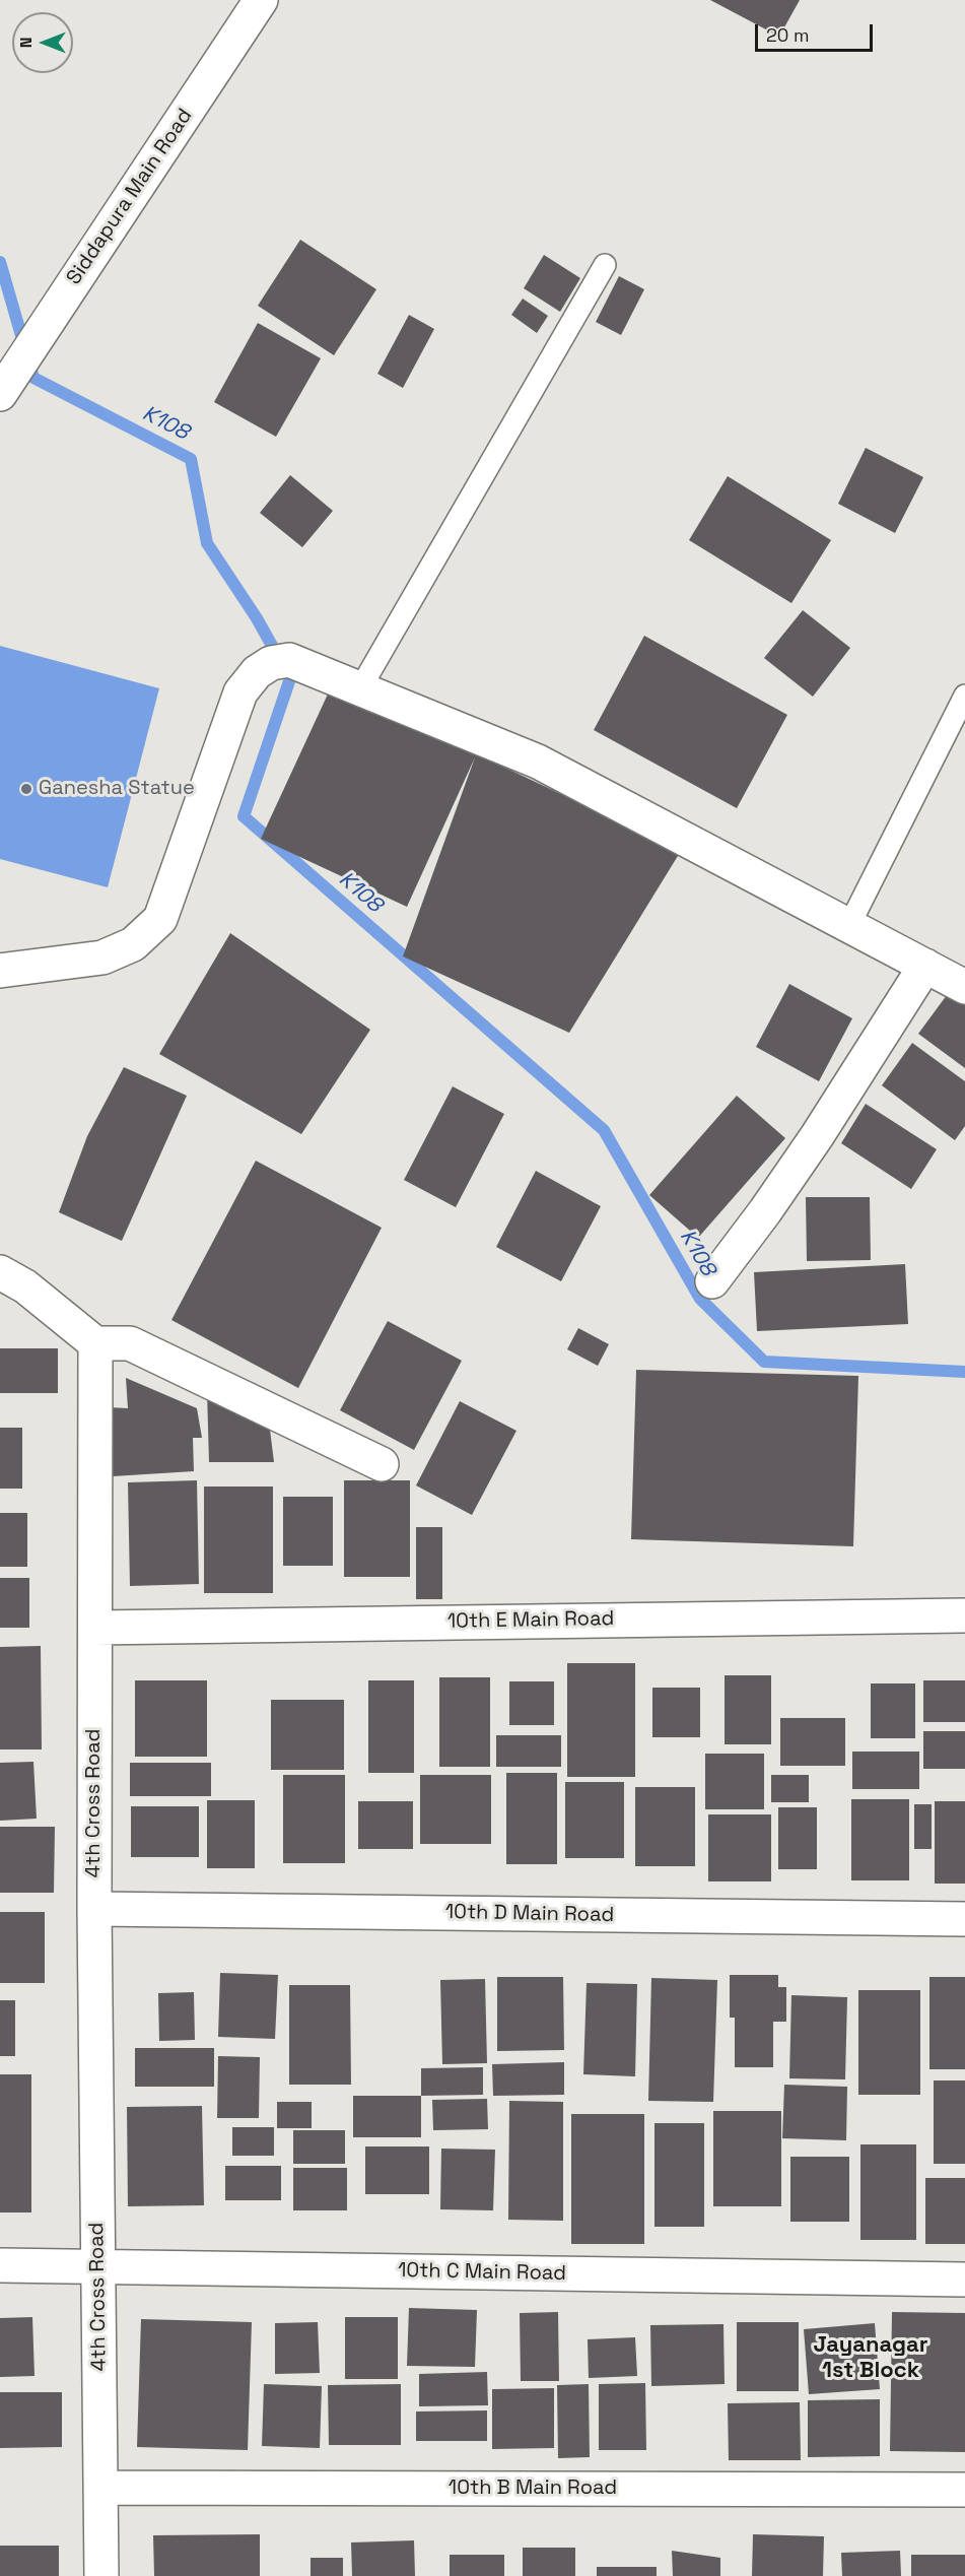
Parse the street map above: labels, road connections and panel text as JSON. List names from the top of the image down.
{
  "streets": {
    "street": [
      "Siddapura Main Road",
      "10th E Main Road",
      "4th Cross Road",
      "10th D Main Road",
      "10th C Main Road",
      "10th B Main Road"
    ]
  },
  "crossings": [
    ["10th E Main Road", "4th Cross Road"],
    ["4th Cross Road", "10th D Main Road"],
    ["4th Cross Road", "10th C Main Road"],
    ["4th Cross Road", "10th B Main Road"]
  ],
  "districts": ["Jayanagar 1st Block"],
  "water": ["K108"],
  "places": ["Ganesha Statue"],
  "scale_bar": "20 m",
  "north": "left"
}
